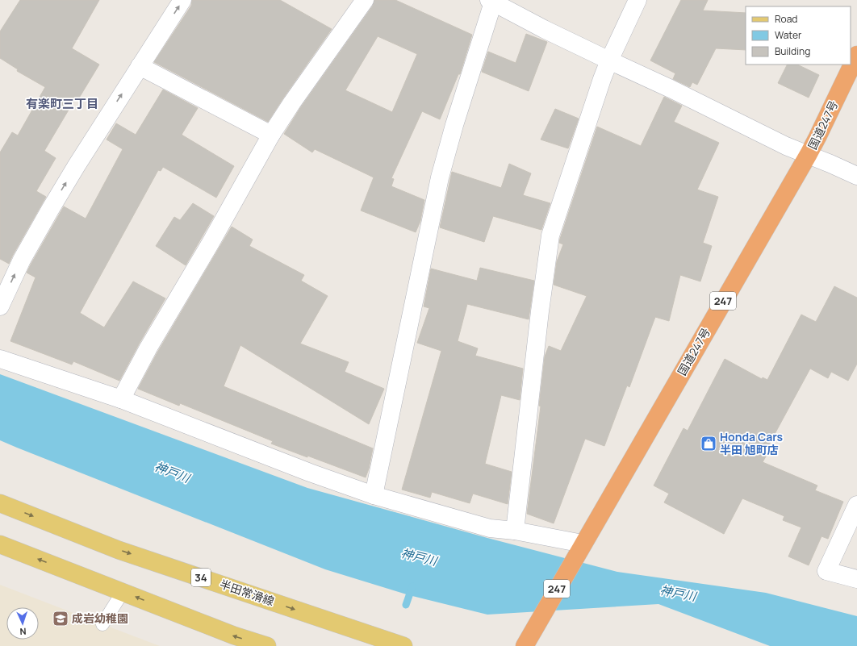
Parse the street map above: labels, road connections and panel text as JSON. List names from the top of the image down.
{
  "streets": {
    "highway": ["国道247号", "247"],
    "main road": ["34", "半田常滑線"]
  },
  "districts": ["有楽町三丁目"],
  "water": ["神戸川"],
  "places": {
    "shop": ["Honda Cars 半田 旭町店"],
    "school or university": ["成岩幼稚園"]
  },
  "legend": ["Road", "Water", "Building"],
  "north": "bottom"
}
